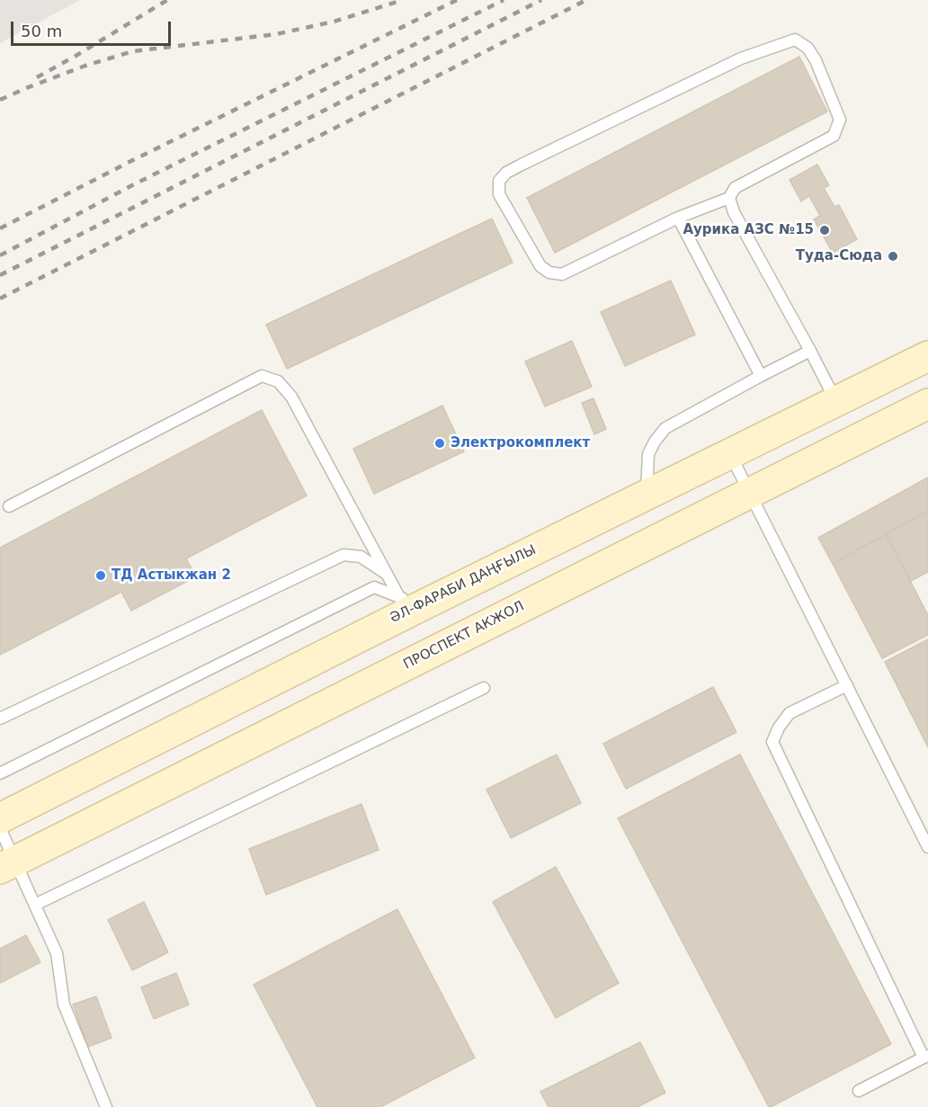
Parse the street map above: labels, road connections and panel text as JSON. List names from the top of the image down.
{
  "streets": {
    "main road": ["ӘЛ-ФАРАБИ ДАҢҒЫЛЫ", "ПРОСПЕКТ АКЖОЛ"]
  },
  "places": [
    "Аурика АЗС №15",
    "Туда-Сюда",
    "Электрокомплект",
    "ТД Астыкжан 2"
  ],
  "scale_bar": "50 m"
}
